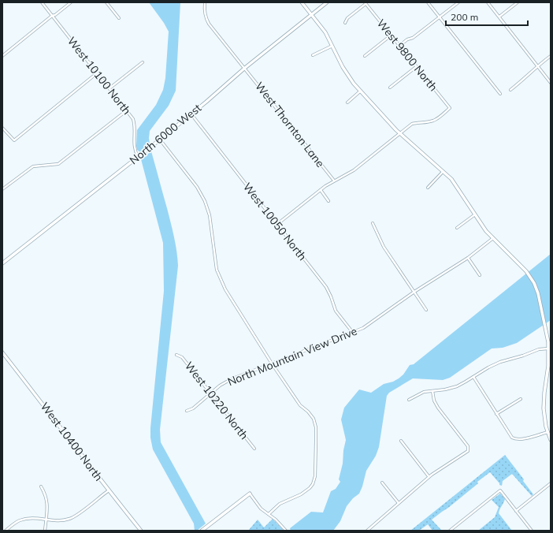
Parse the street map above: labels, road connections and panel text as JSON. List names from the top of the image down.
{
  "streets": {
    "street": [
      "West 9800 North",
      "West 10100 North",
      "West Thornton Lane",
      "North 6000 West",
      "West 10050 North",
      "North Mountain View Drive",
      "West 10220 North",
      "West 10400 North"
    ]
  },
  "crossings": [
    ["West 10100 North", "North 6000 West"],
    ["West Thornton Lane", "North 6000 West"],
    ["North 6000 West", "West 10050 North"],
    ["West 10050 North", "North Mountain View Drive"],
    ["North Mountain View Drive", "West 10220 North"]
  ],
  "scale_bar": "200 m"
}
